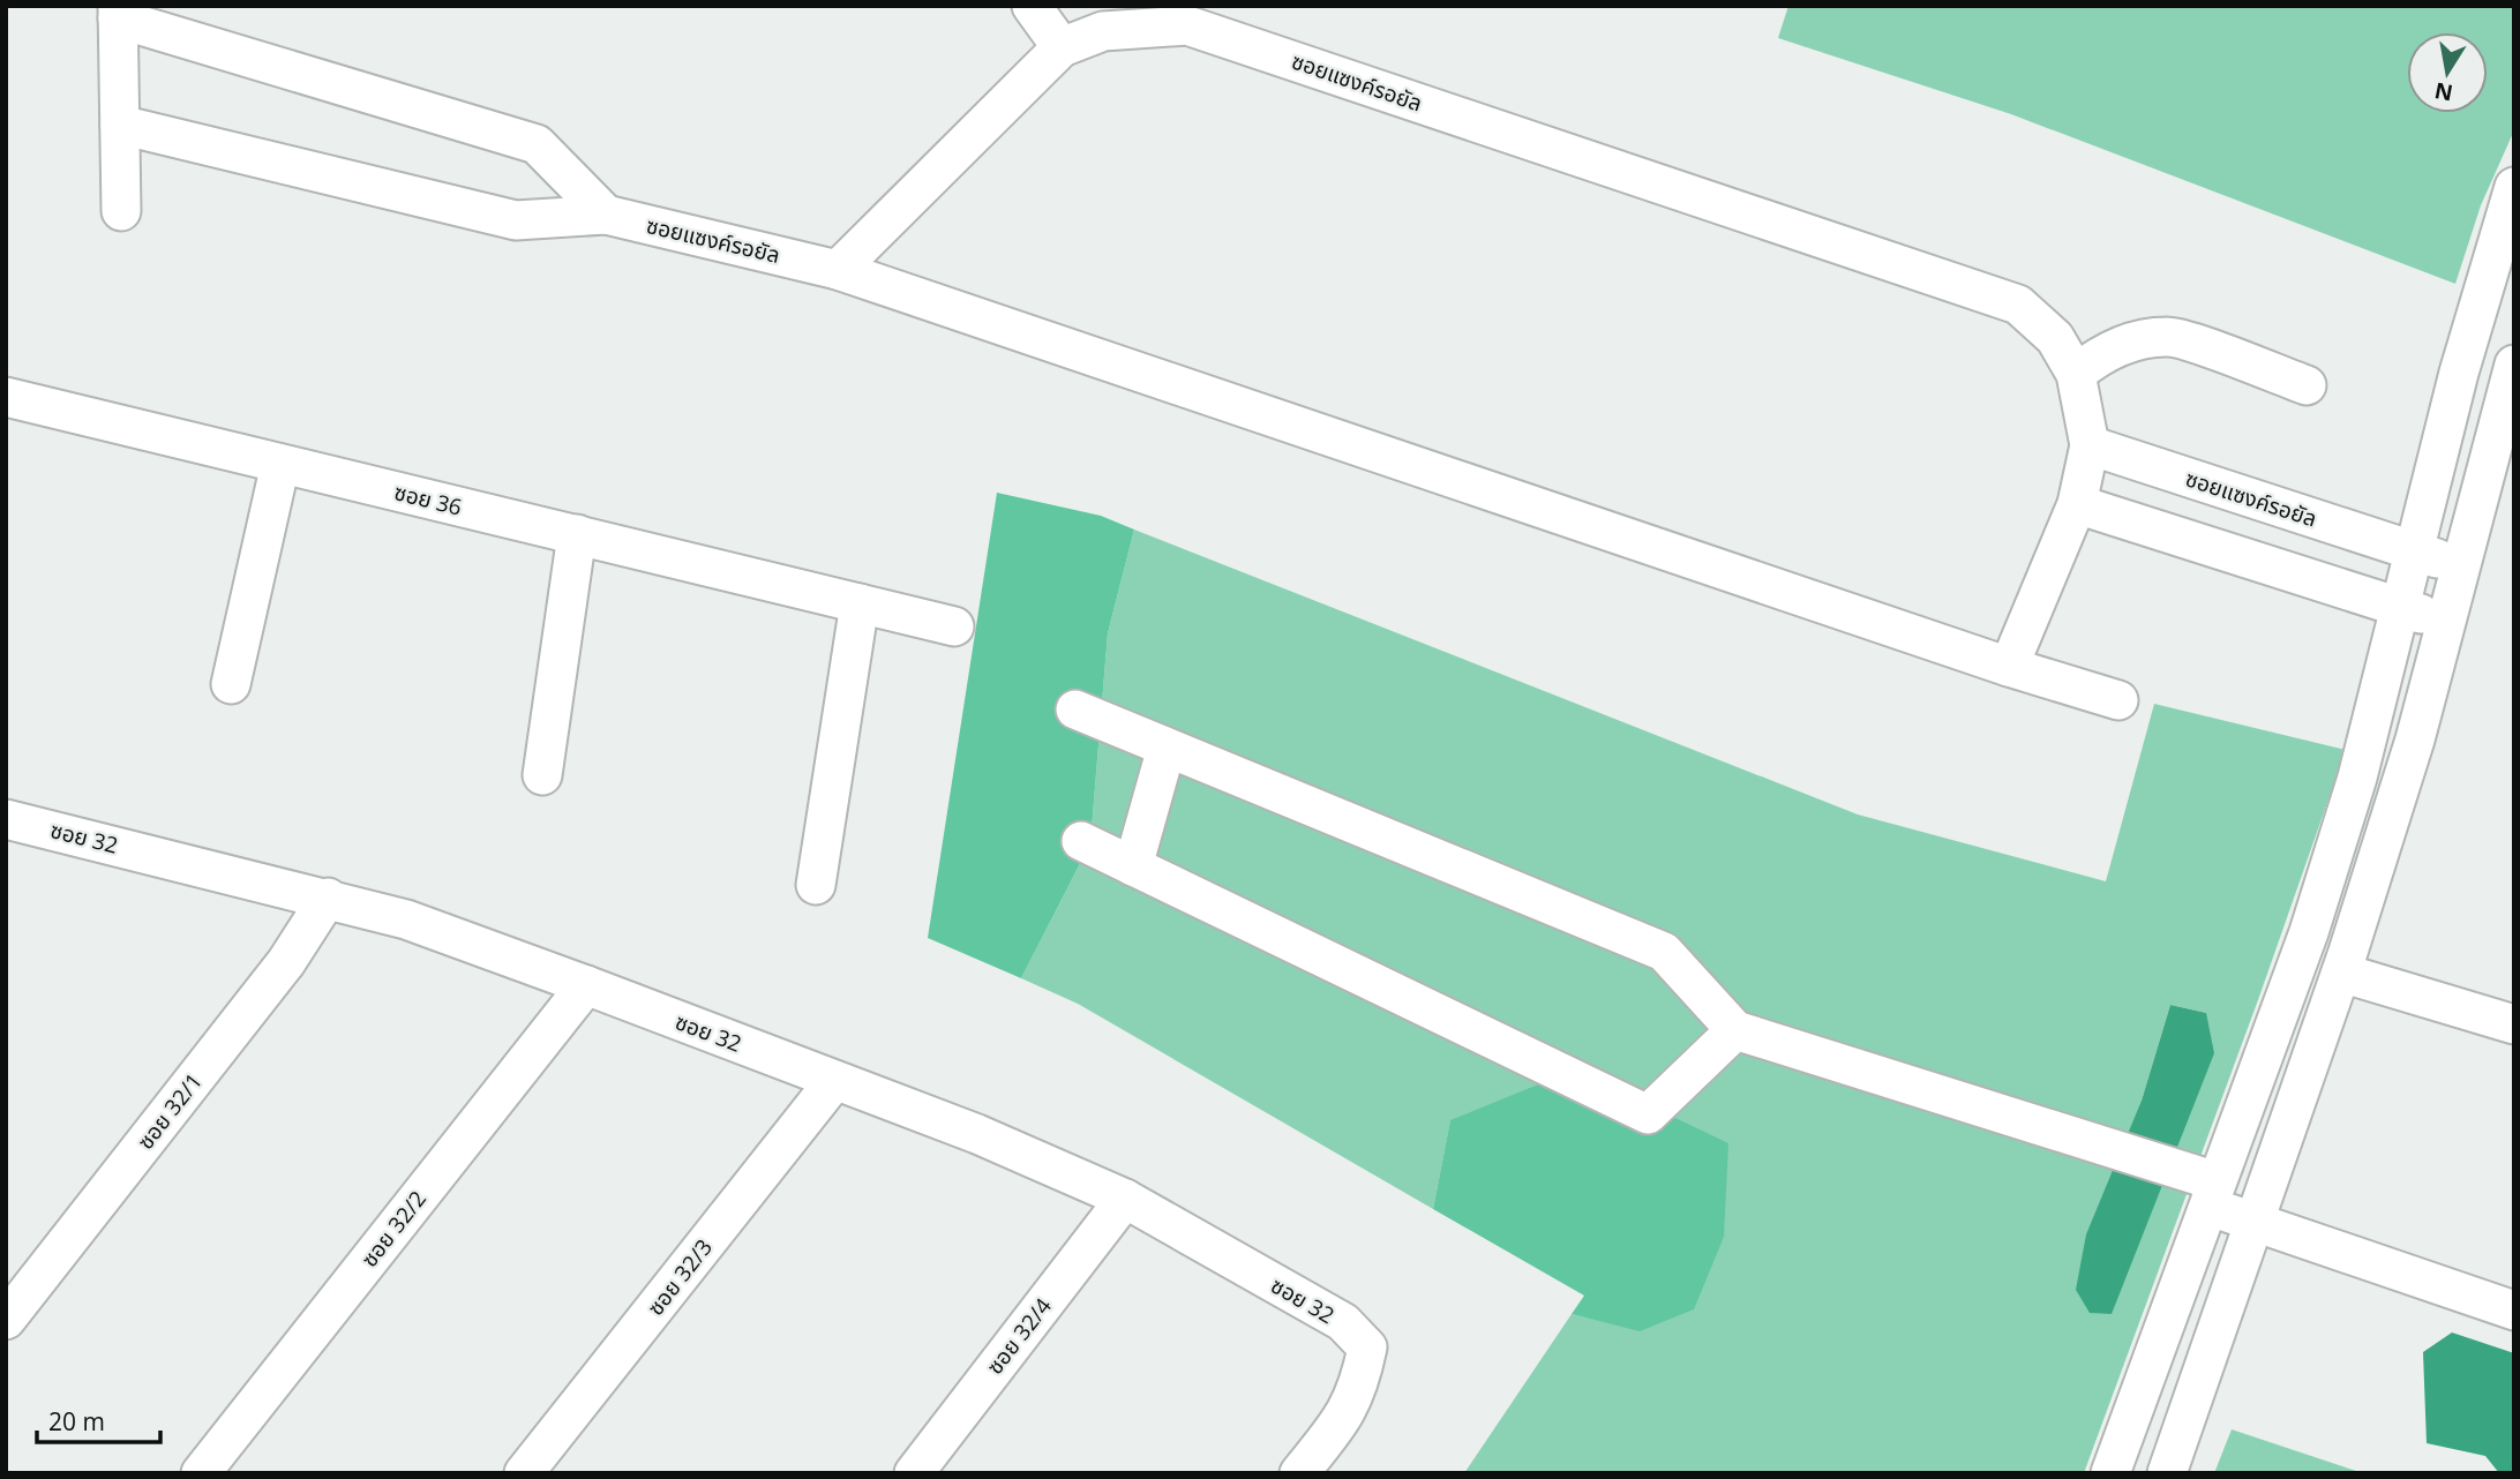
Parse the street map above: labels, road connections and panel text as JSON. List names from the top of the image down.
{
  "streets": {
    "street": [
      "ซอยแซงค์รอยัล",
      "ซอย 36",
      "ซอย 32",
      "ซอย 32/1",
      "ซอย 32/2",
      "ซอย 32/3",
      "ซอย 32/4"
    ]
  },
  "crossings": [
    ["ซอย 32", "ซอย 32/1"],
    ["ซอย 32", "ซอย 32/2"],
    ["ซอย 32", "ซอย 32/3"],
    ["ซอย 32", "ซอย 32/4"]
  ],
  "scale_bar": "20 m",
  "north": "bottom"
}
